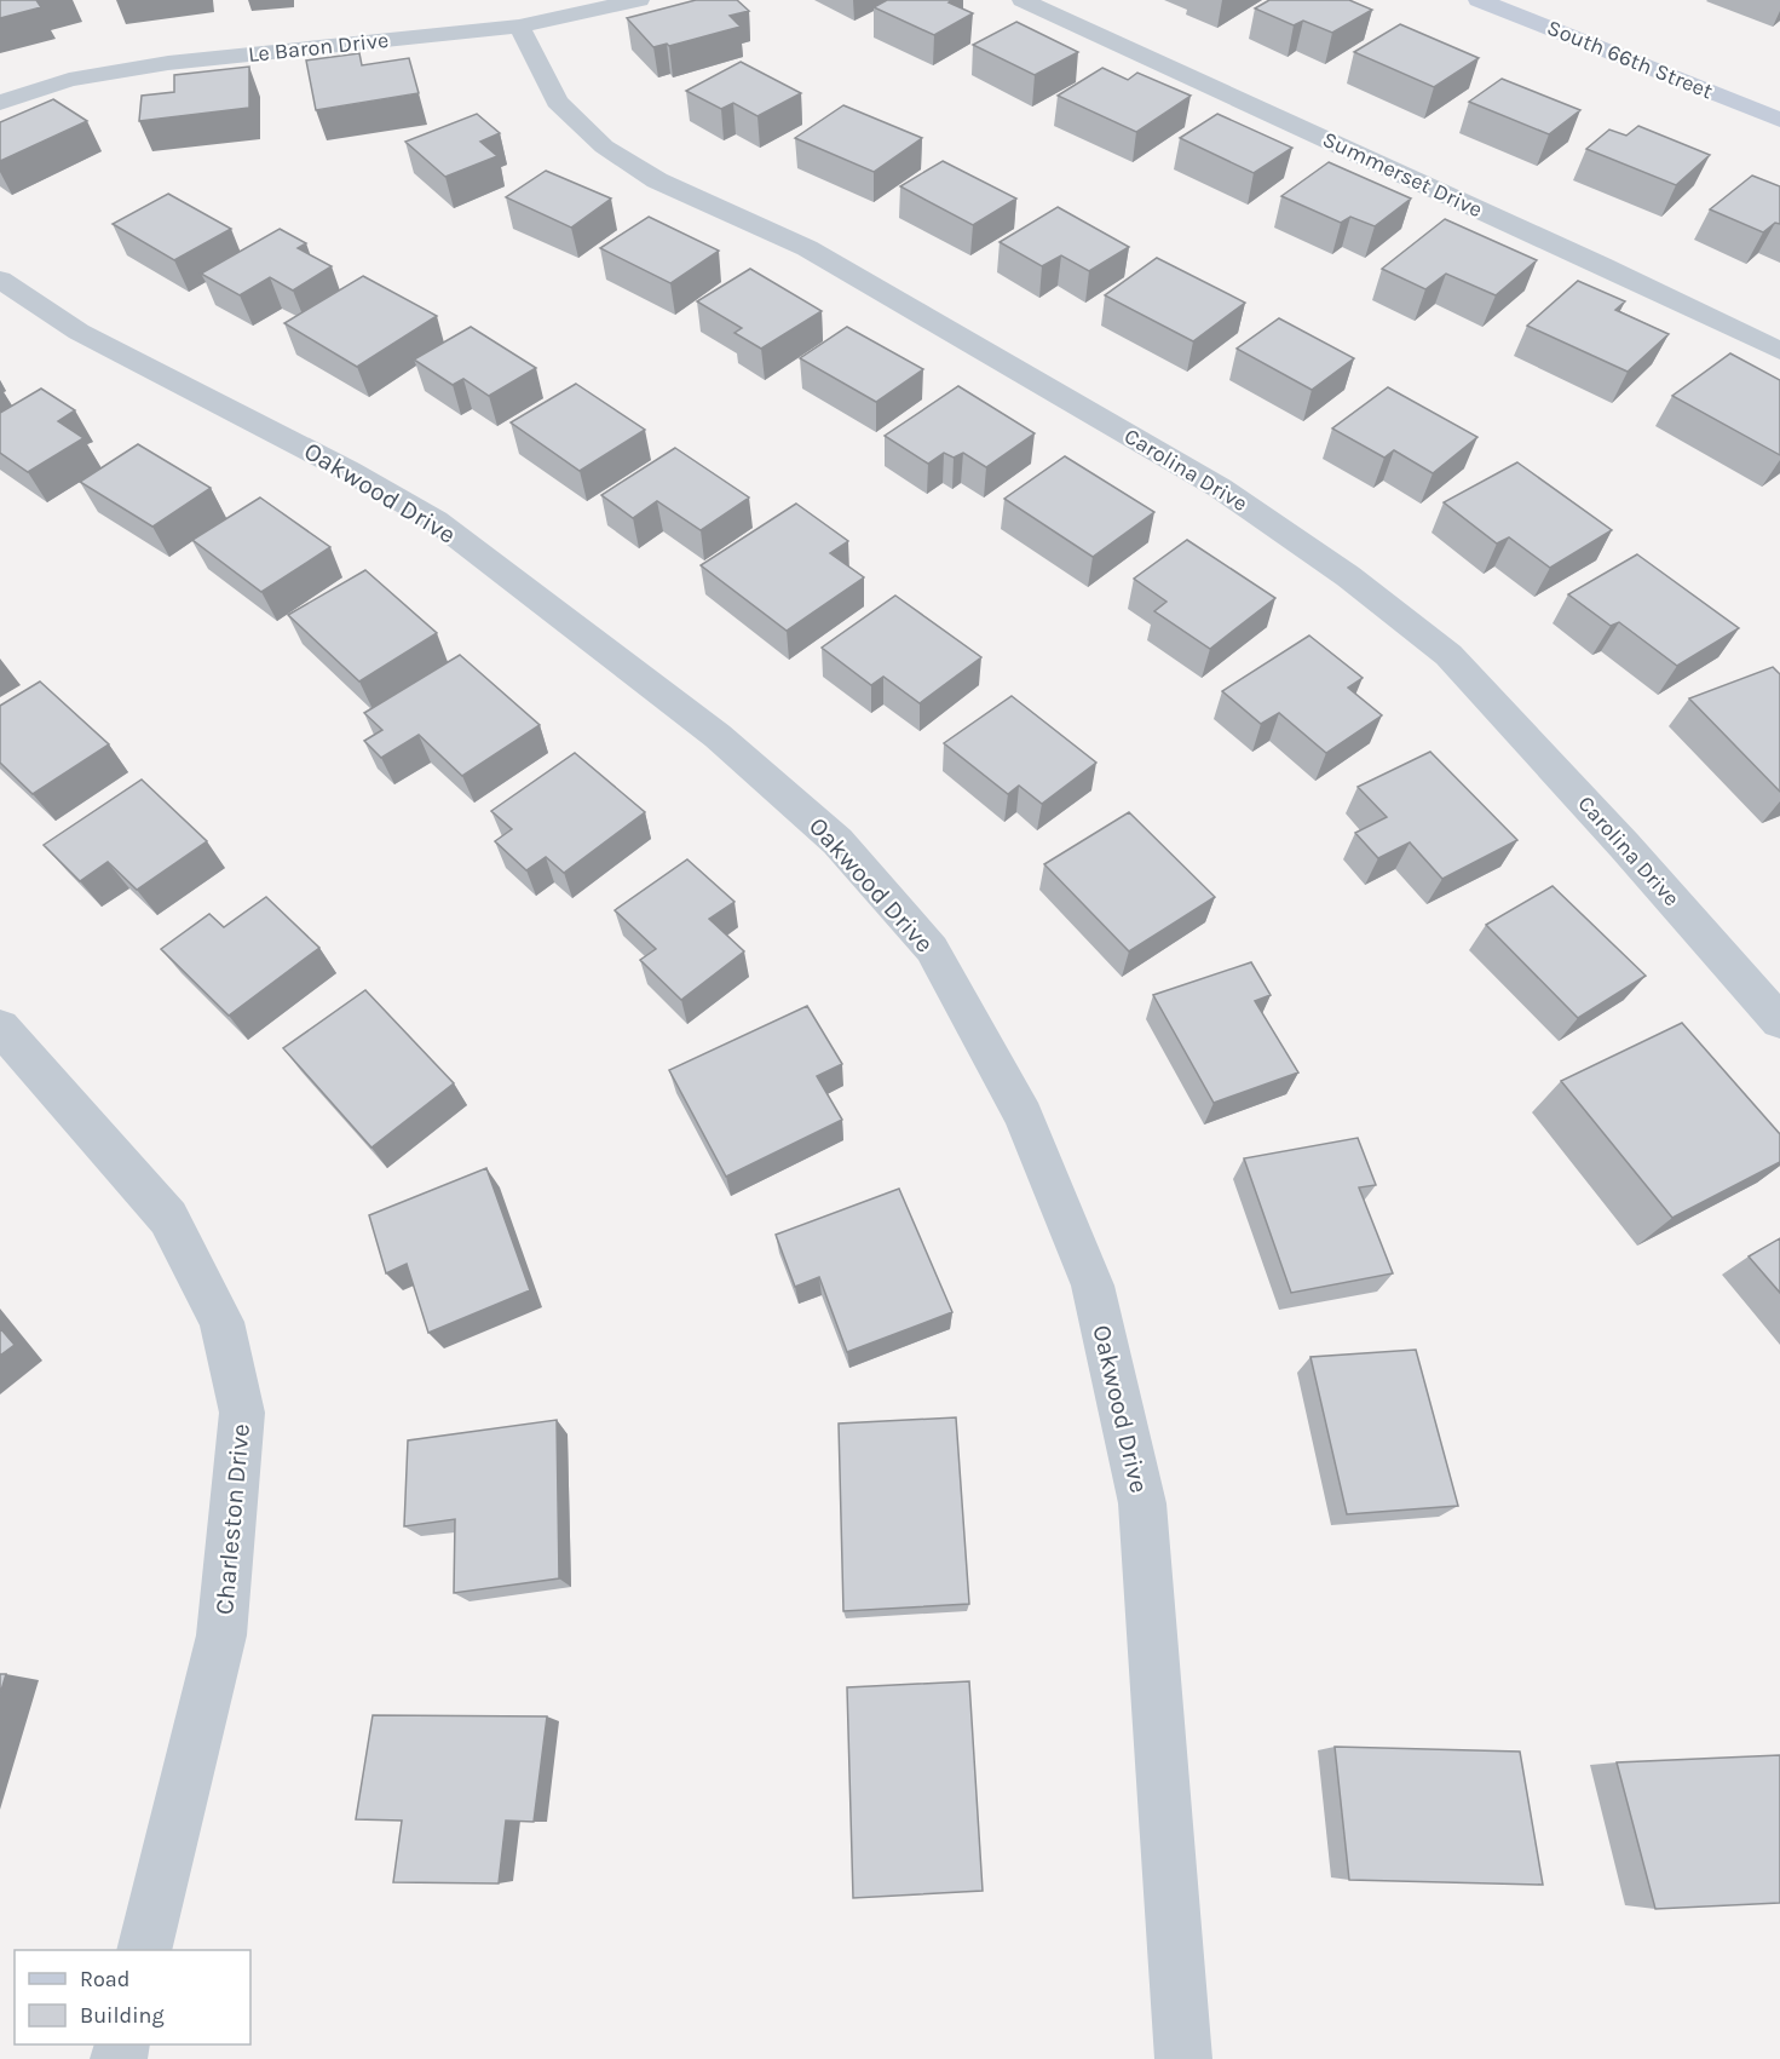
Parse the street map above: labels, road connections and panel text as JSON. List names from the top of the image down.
{
  "streets": {
    "street": [
      "Le Baron Drive",
      "South 66th Street",
      "Summerset Drive",
      "Carolina Drive",
      "Oakwood Drive",
      "Charleston Drive"
    ]
  },
  "crossings": [
    ["Le Baron Drive", "Carolina Drive"]
  ],
  "legend": ["Road", "Building"]
}
